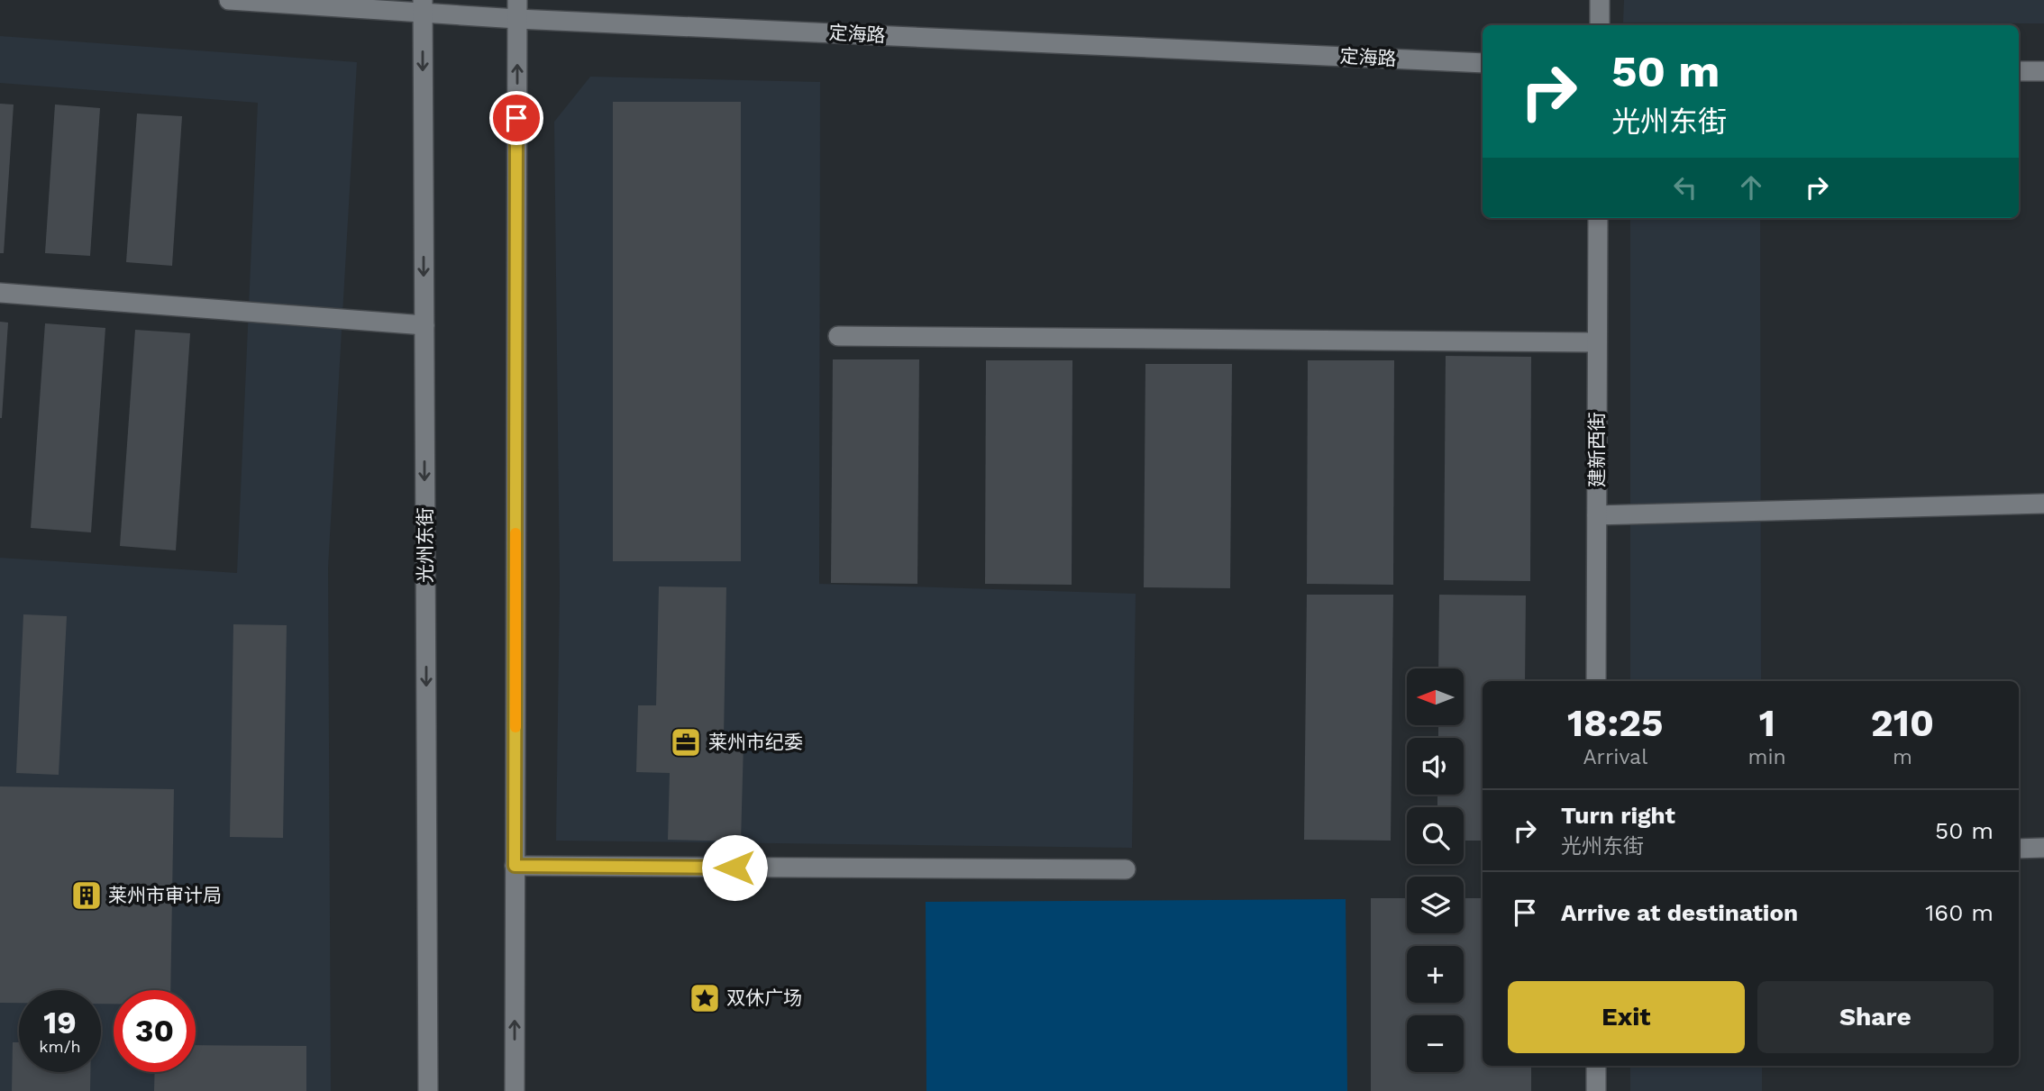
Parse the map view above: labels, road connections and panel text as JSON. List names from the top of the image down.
{
  "streets": {
    "street": ["定海路", "建新西街", "光州东街"]
  },
  "crossings": [
    ["定海路", "光州东街"]
  ],
  "places": {
    "office": ["莱州市纪委"],
    "building": ["莱州市审计局"],
    "place": ["双休广场"]
  },
  "north": "left",
  "page": {
    "turn": ["50 m", "光州东街"],
    "map_buttons": ["+", "−"],
    "eta": [
      "18:25",
      "Arrival",
      "1",
      "min",
      "210",
      "m"
    ],
    "list": [
      {
        "name": "Turn right",
        "note": "光州东街",
        "value": "50 m"
      },
      {
        "name": "Arrive at destination",
        "value": "160 m"
      }
    ],
    "buttons": ["Exit", "Share"],
    "speed": "19 km/h",
    "limit": "30"
  }
}
